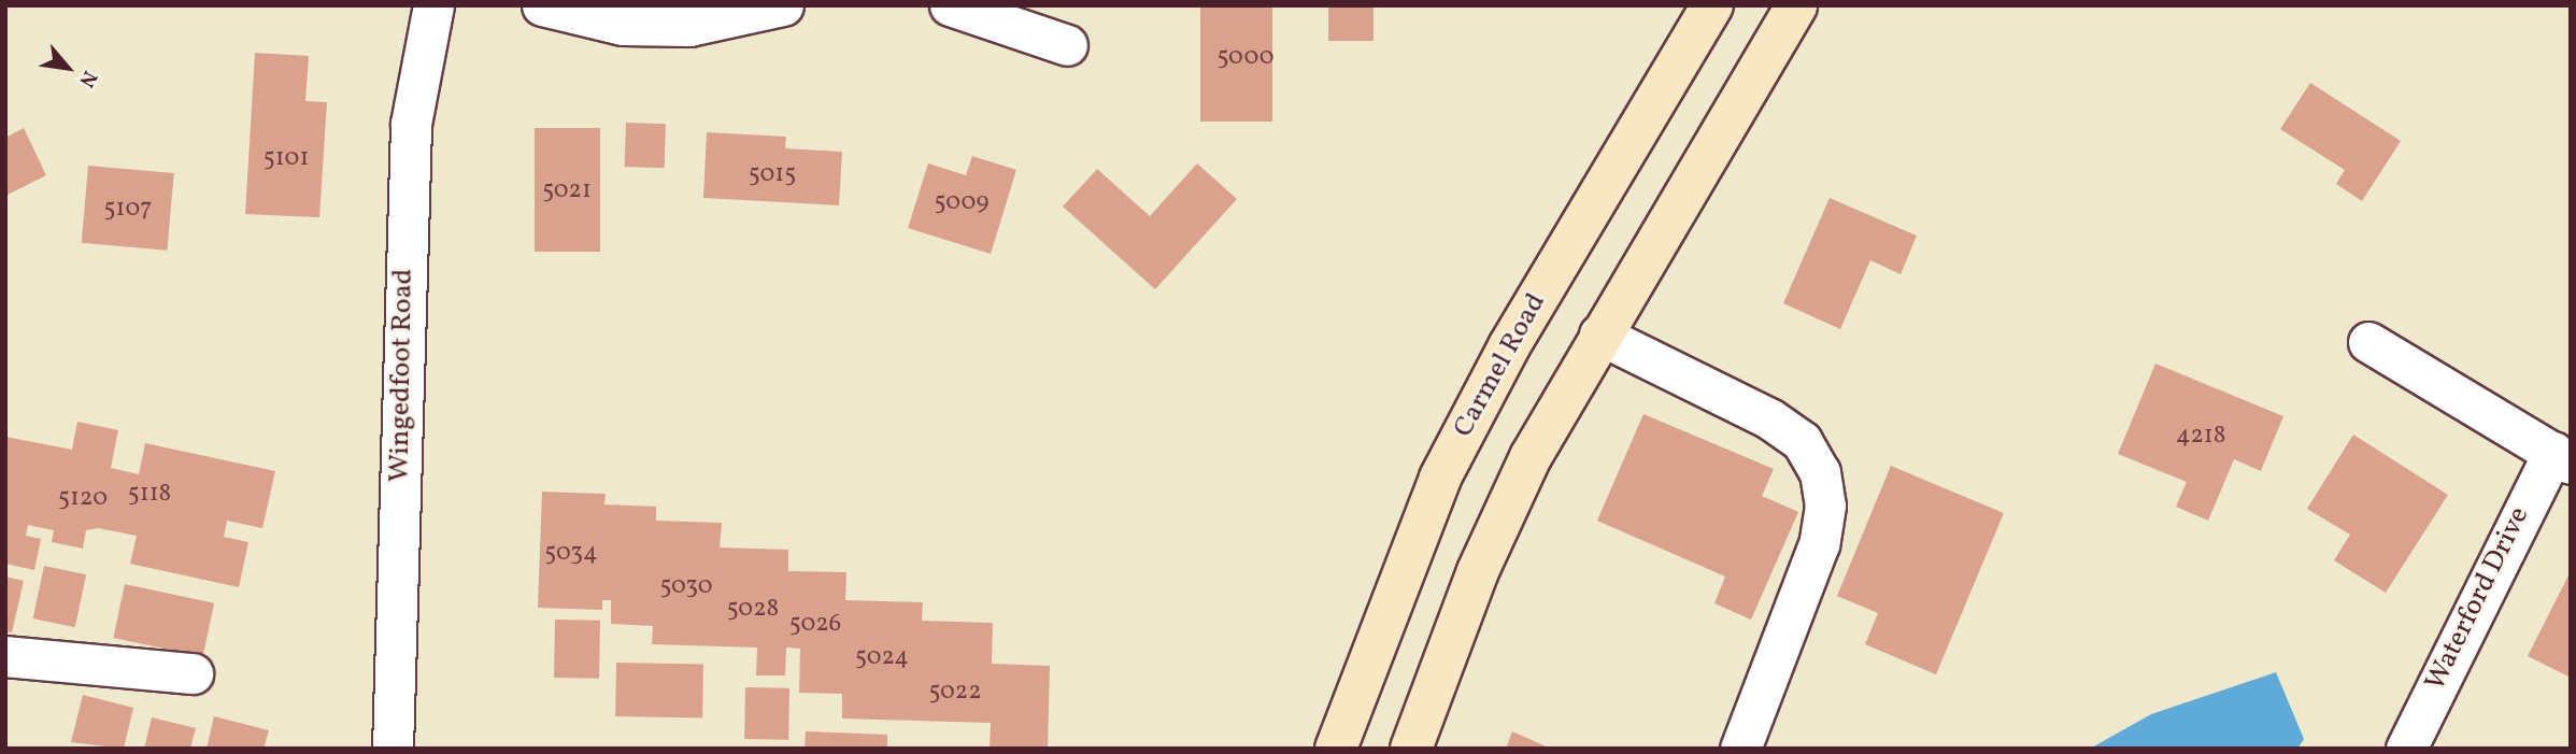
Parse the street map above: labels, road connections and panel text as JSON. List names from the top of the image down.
{
  "streets": {
    "main road": ["Carmel Road"],
    "street": ["Wingedfoot Road", "Waterford Drive"]
  },
  "house_numbers": [
    "5000",
    "5101",
    "5015",
    "5021",
    "5009",
    "5107",
    "4218",
    "5118",
    "5120",
    "5034",
    "5030",
    "5028",
    "5026",
    "5024",
    "5022"
  ],
  "north": "bottom right"
}
